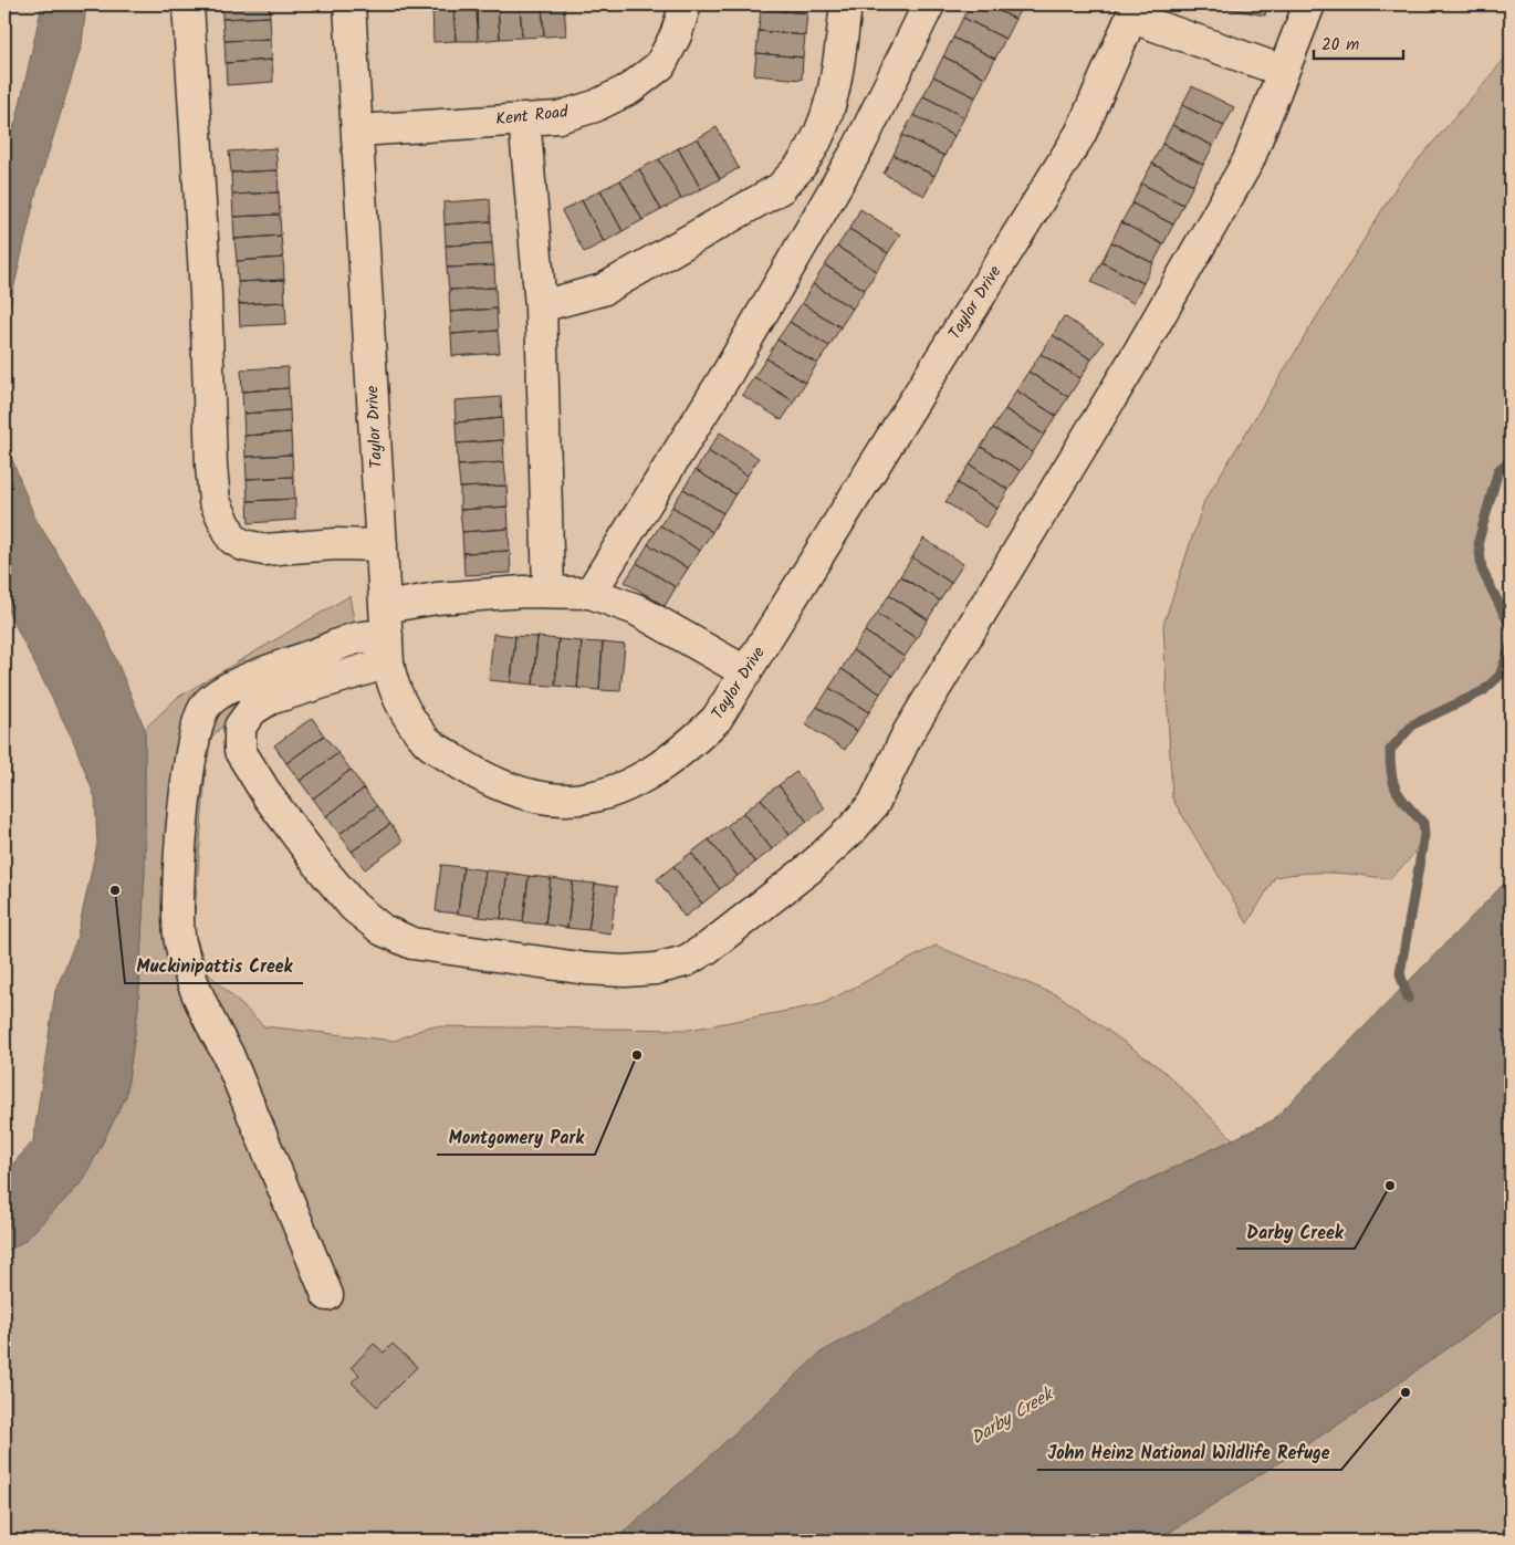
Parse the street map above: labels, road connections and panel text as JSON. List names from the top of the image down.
{
  "streets": {
    "street": ["Kent Road", "Taylor Drive"]
  },
  "crossings": [
    ["Kent Road", "Taylor Drive"]
  ],
  "water": ["Darby Creek"],
  "places": [
    "Muckinipattis Creek",
    "Montgomery Park",
    "Darby Creek",
    "John Heinz National Wildlife Refuge"
  ],
  "scale_bar": "20 m"
}
